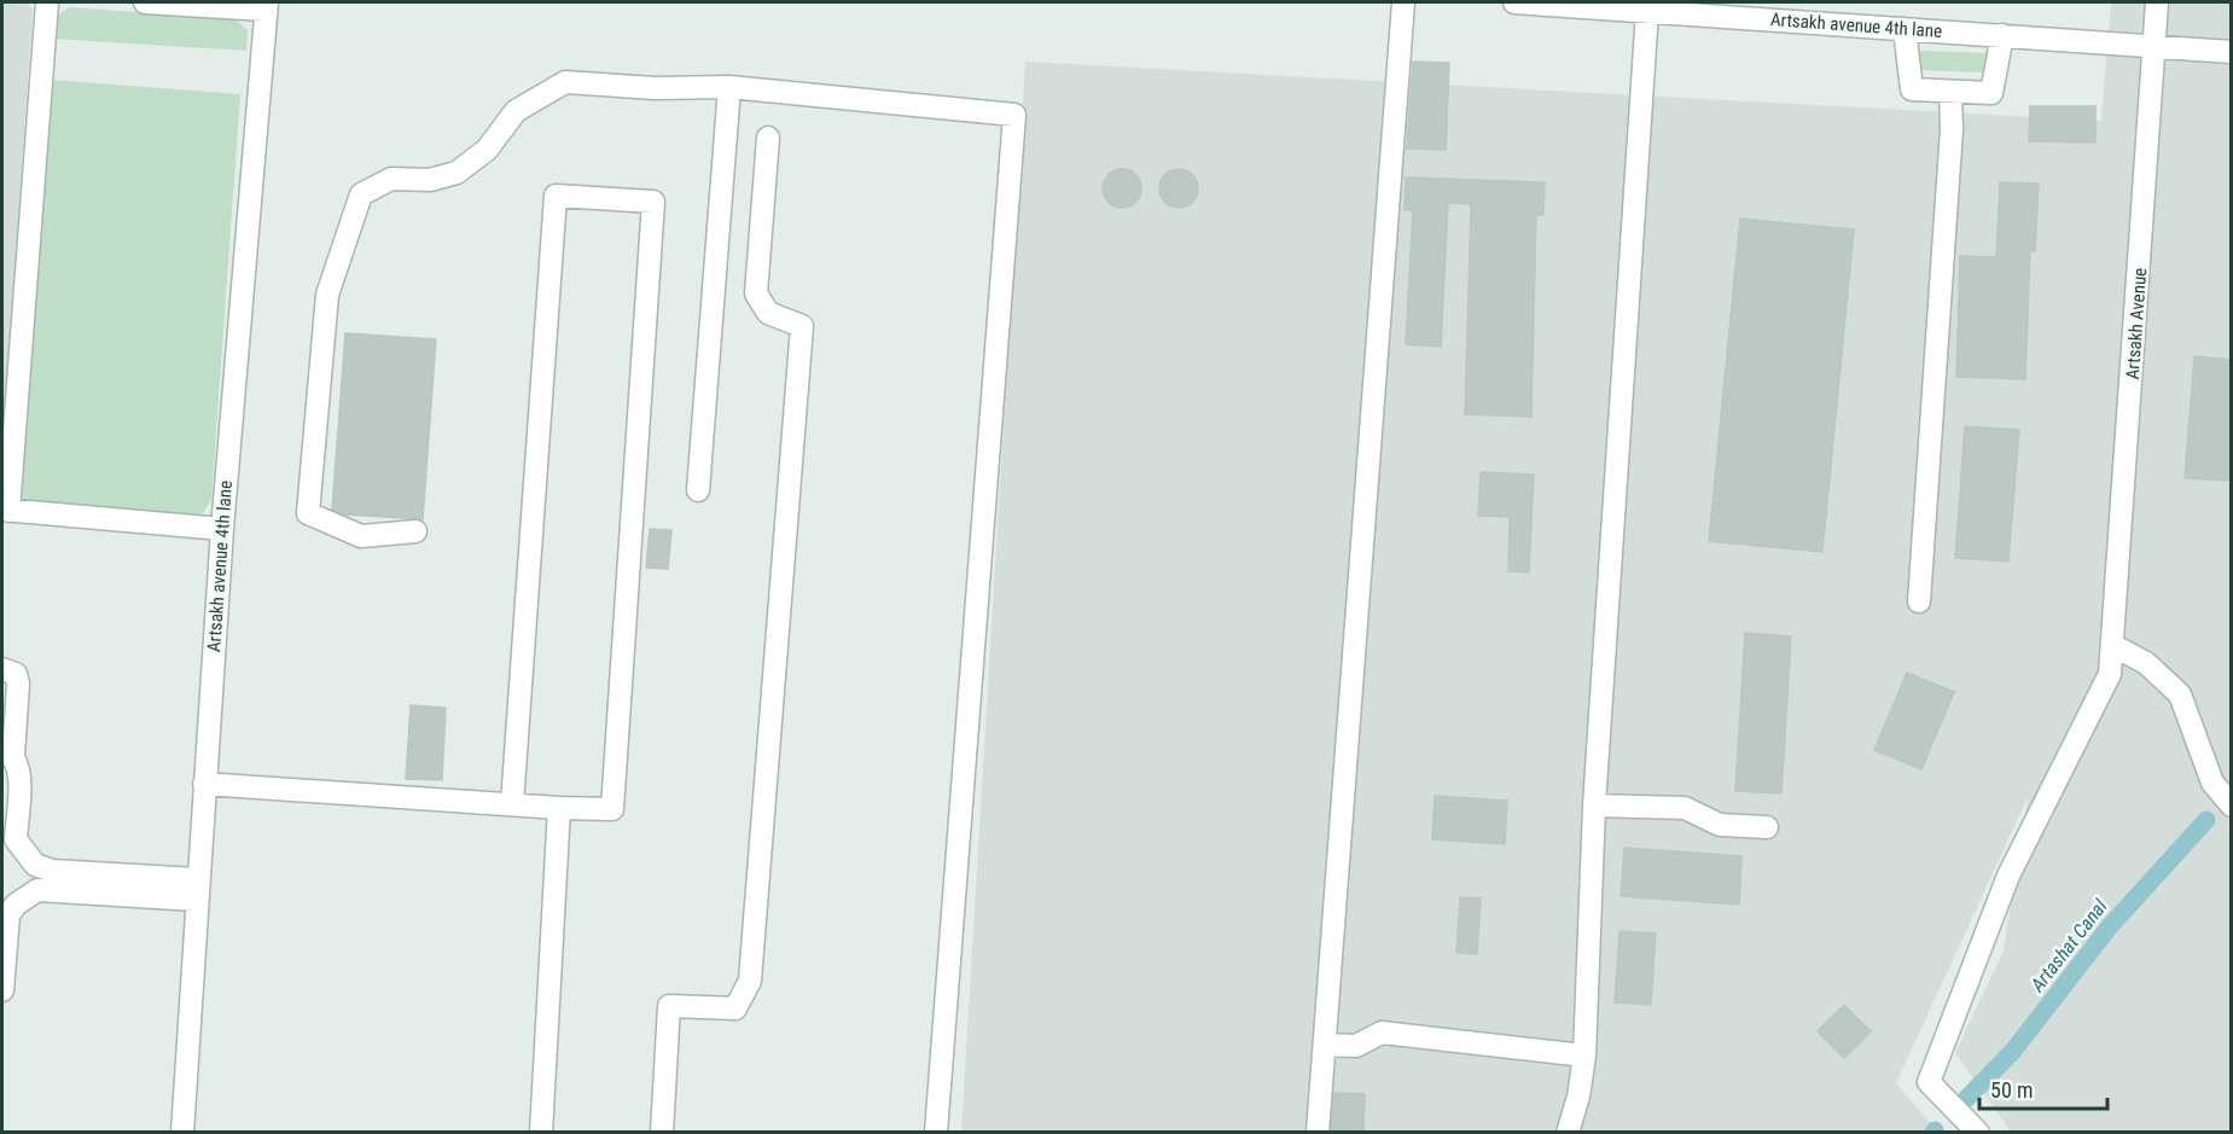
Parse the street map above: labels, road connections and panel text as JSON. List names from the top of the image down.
{
  "streets": {
    "street": ["Artsakh avenue 4th lane", "Artsakh Avenue"]
  },
  "crossings": [
    ["Artsakh avenue 4th lane", "Artsakh Avenue"]
  ],
  "water": ["Artashat Canal"],
  "scale_bar": "50 m"
}
